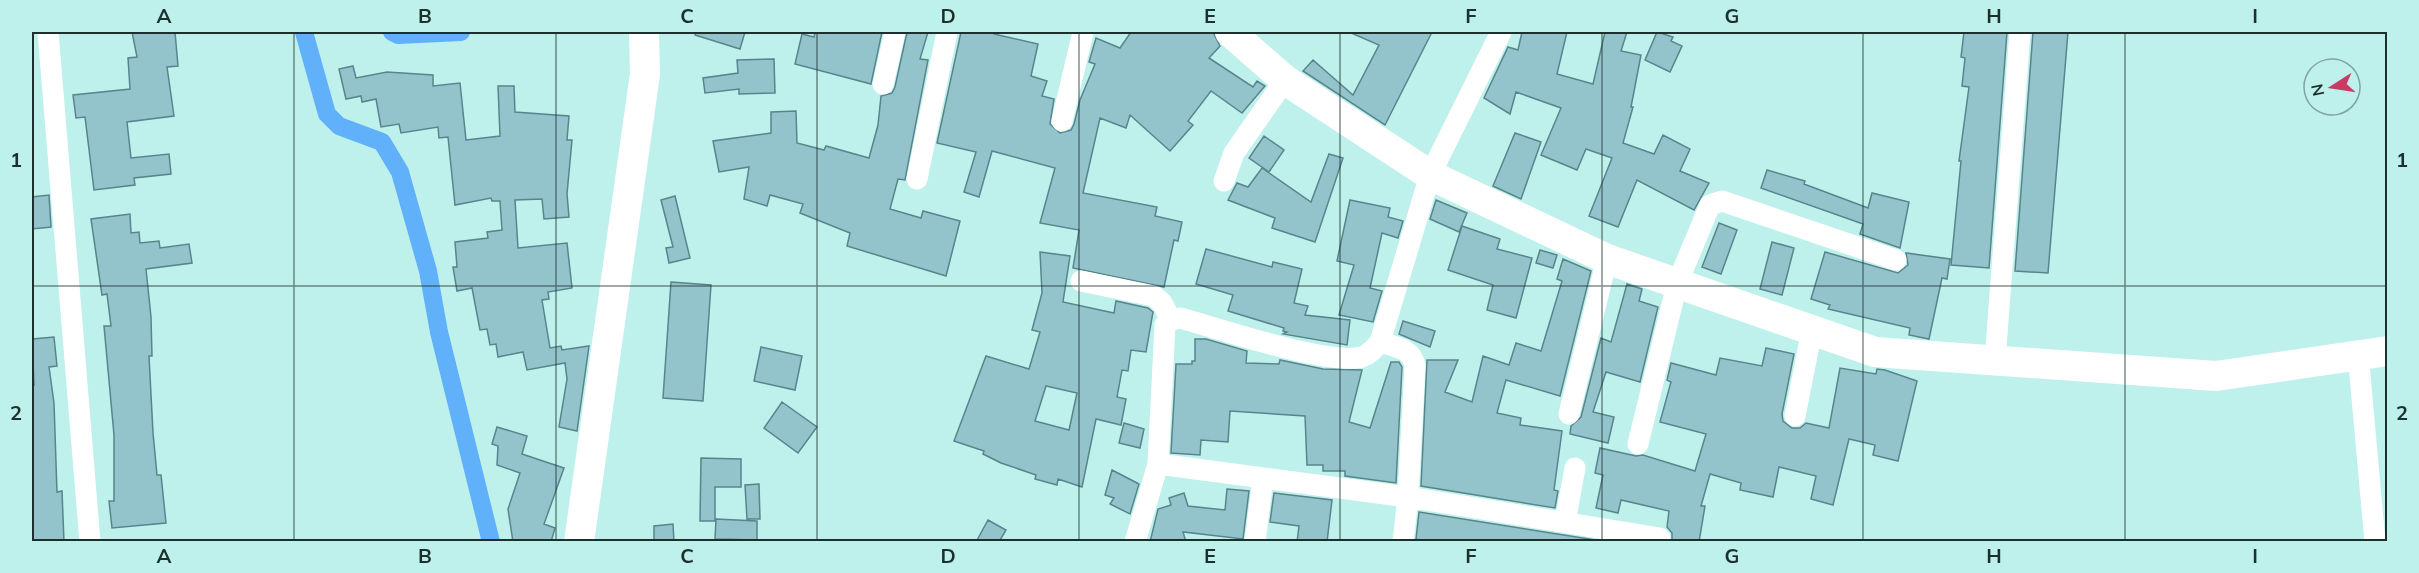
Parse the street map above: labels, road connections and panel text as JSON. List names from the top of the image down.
{
  "north": "left",
  "grid": {
    "columns": [
      "A",
      "B",
      "C",
      "D",
      "E",
      "F",
      "G",
      "H",
      "I"
    ],
    "rows": ["1", "2"]
  }
}
